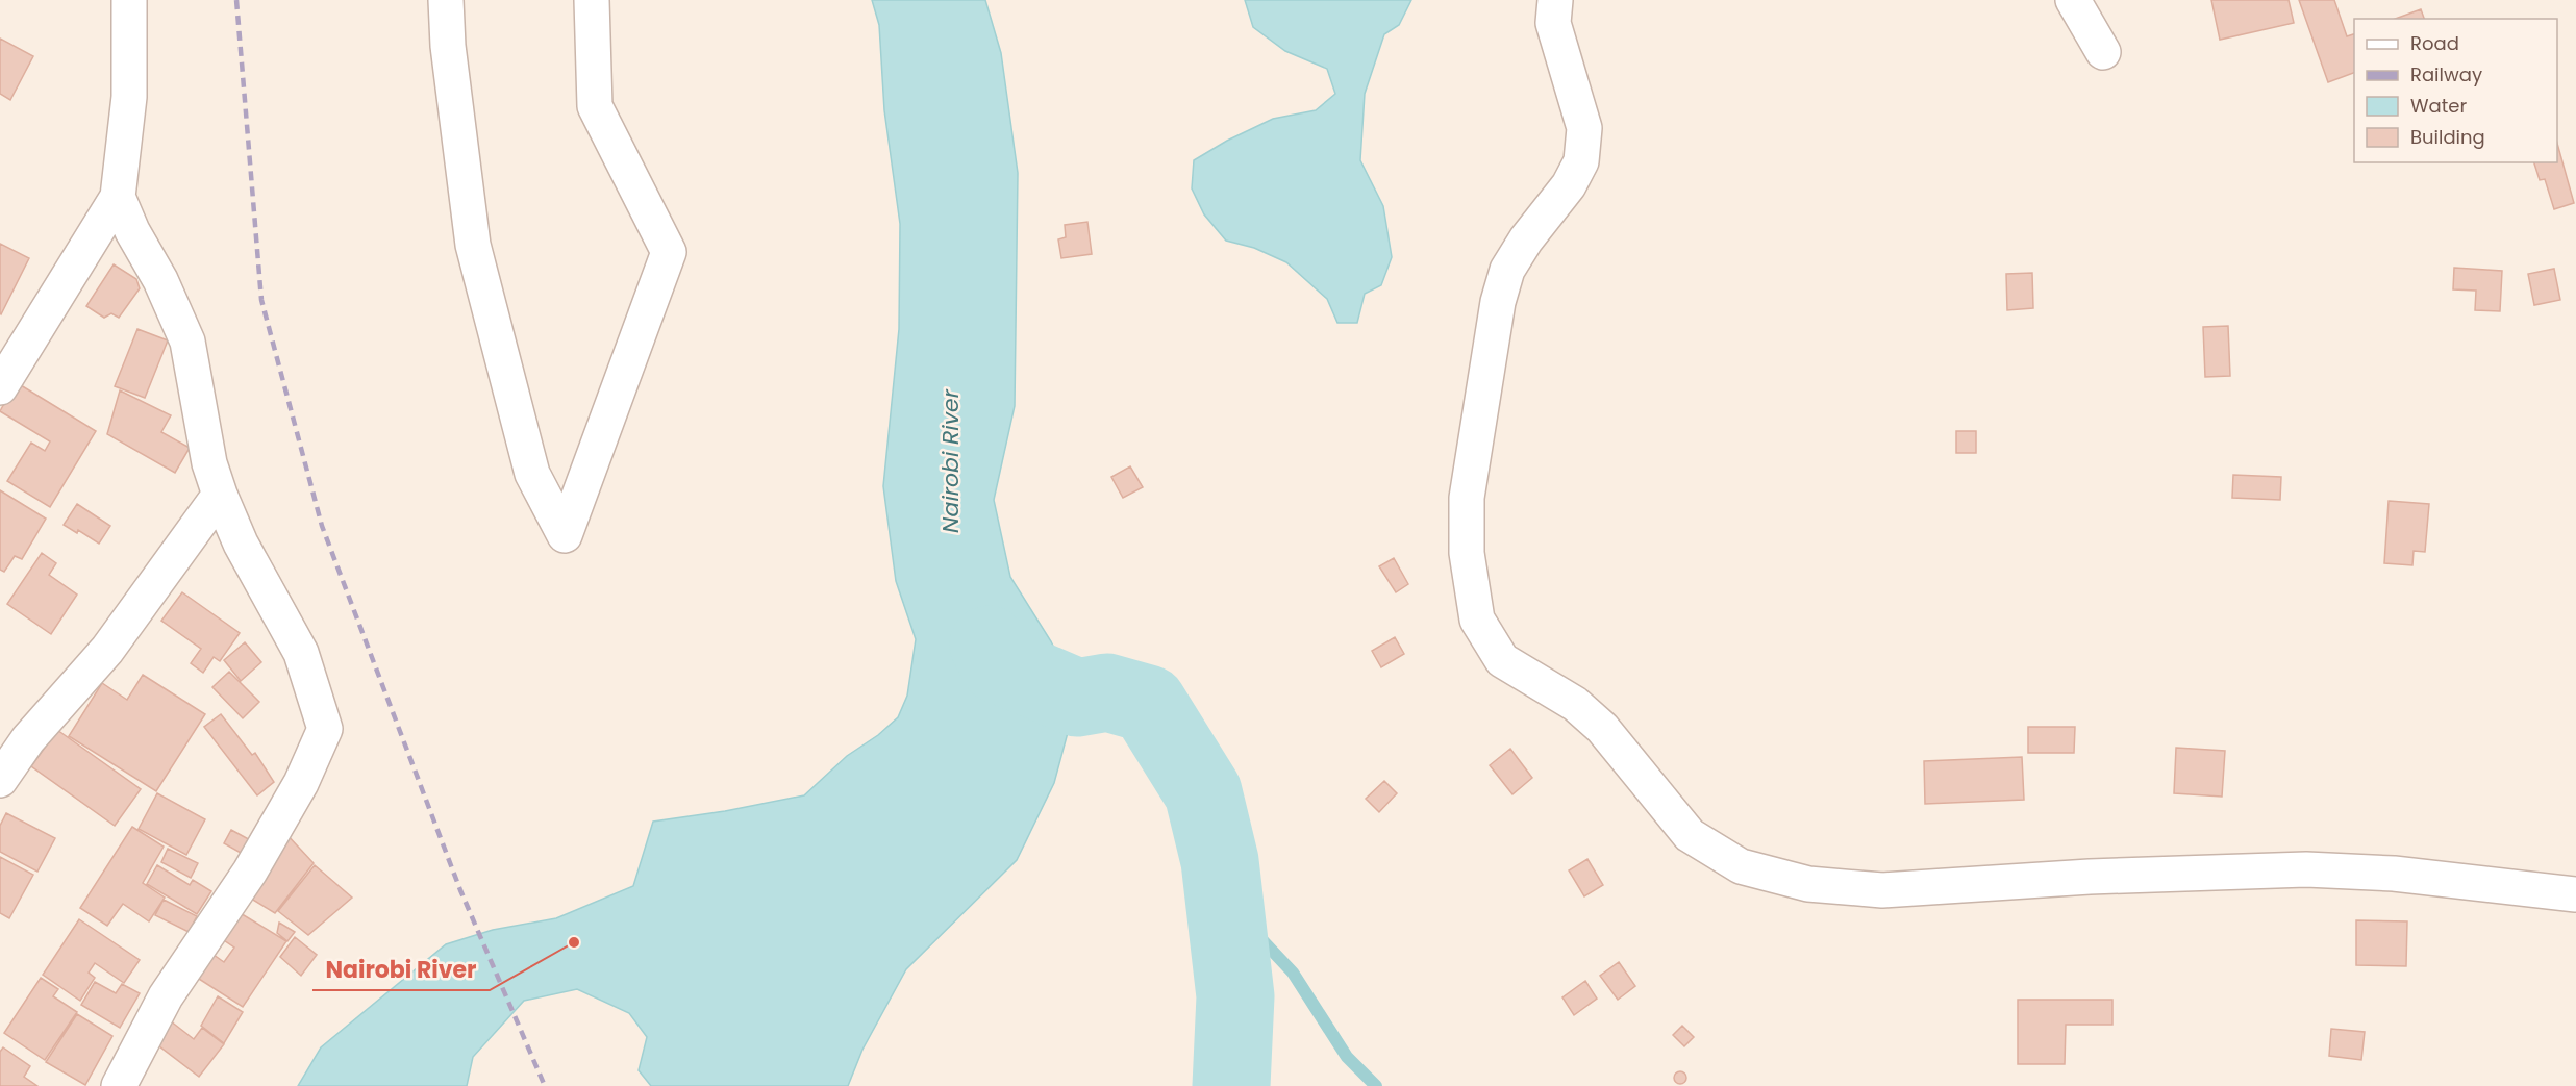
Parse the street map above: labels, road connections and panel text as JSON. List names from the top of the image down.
{
  "water": ["Nairobi River"],
  "places": ["Nairobi River"],
  "legend": [
    "Road",
    "Railway",
    "Water",
    "Building"
  ]
}
